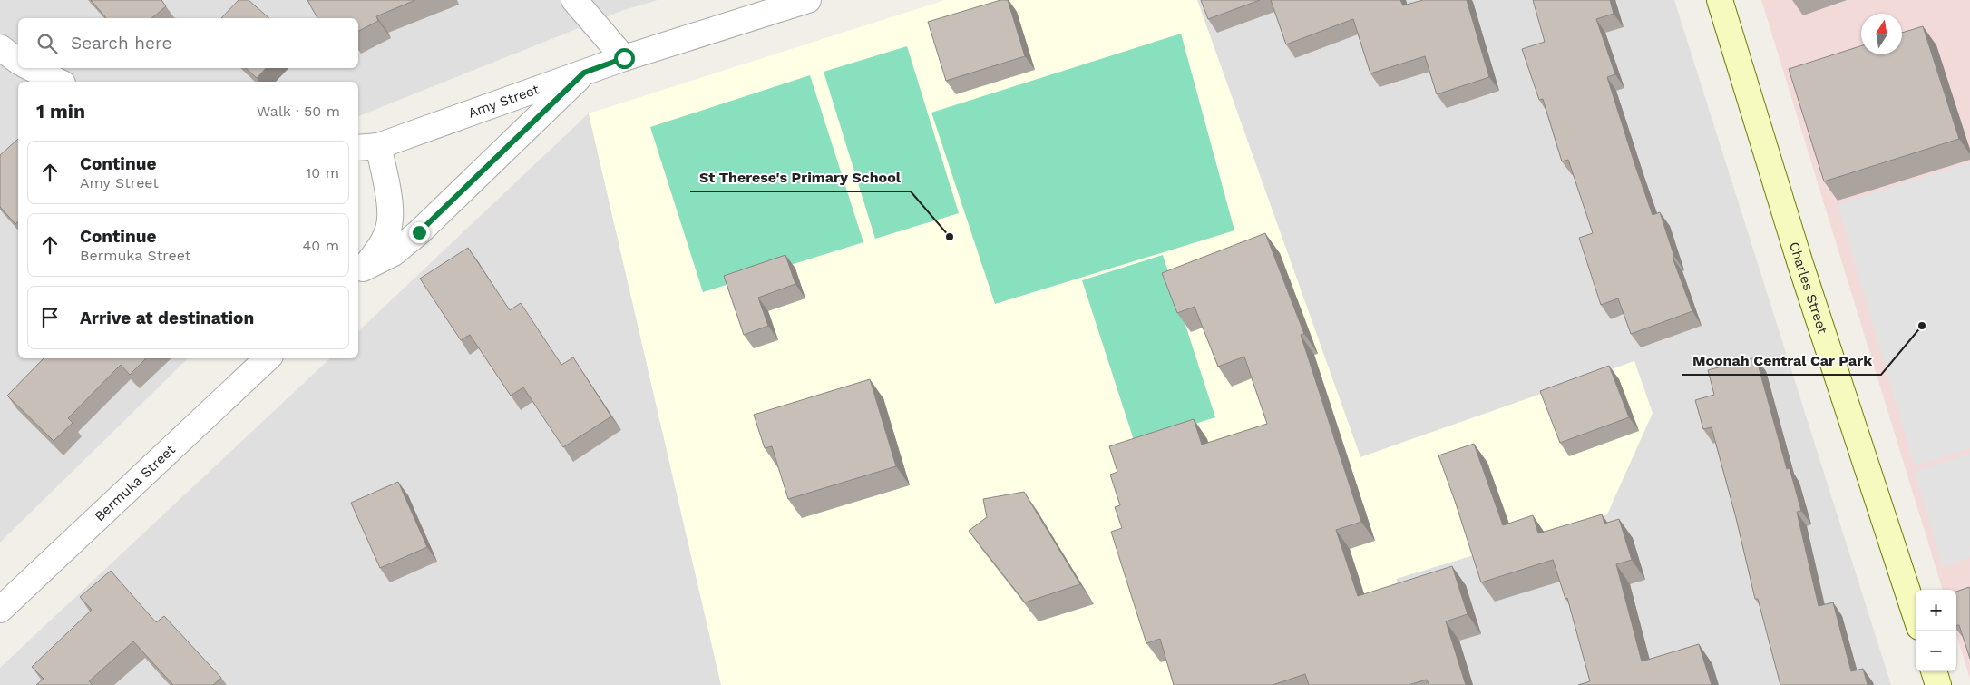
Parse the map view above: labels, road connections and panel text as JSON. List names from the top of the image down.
{
  "streets": {
    "street": ["Amy Street", "Charles Street", "Bermuka Street"]
  },
  "places": ["St Therese's Primary School", "Moonah Central Car Park"],
  "north": "top",
  "page": {
    "search": "Search here",
    "heading": ["1 min", "Walk · 50 m"],
    "list": [
      ["Continue", "Amy Street", "10 m"],
      ["Continue", "Bermuka Street", "40 m"],
      "Arrive at destination"
    ],
    "map_buttons": ["+", "−"]
  }
}
